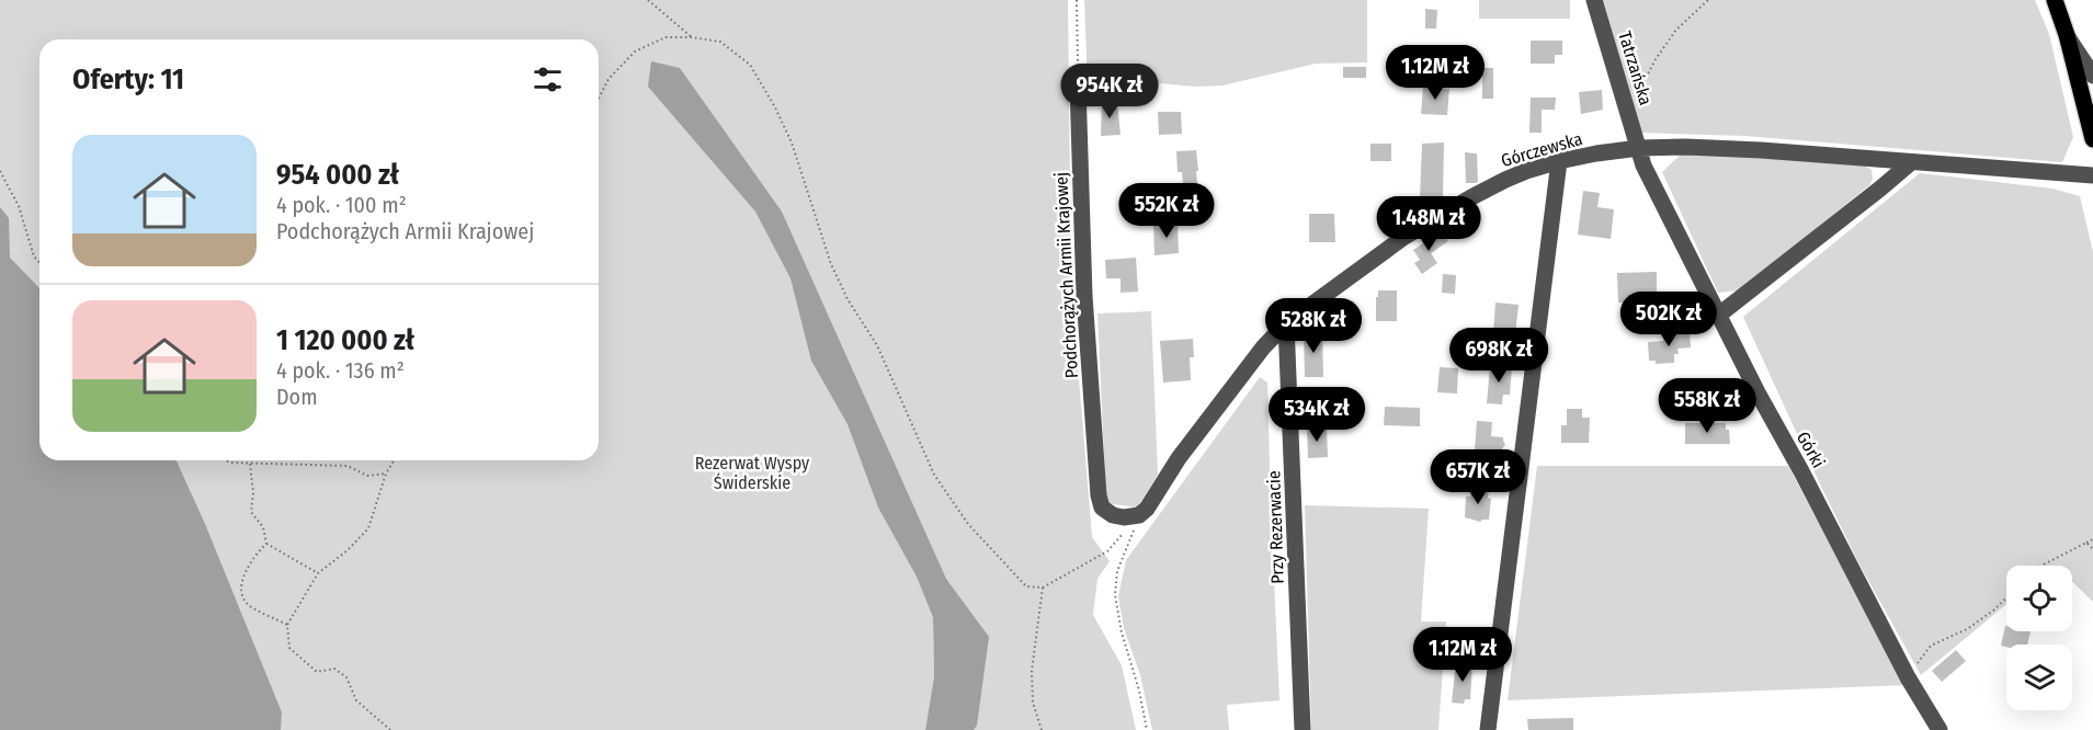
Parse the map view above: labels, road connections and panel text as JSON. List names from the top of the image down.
{
  "streets": {
    "street": [
      "Tatrzańska",
      "Górczewska",
      "Podchorążych Armii Krajowej",
      "Górki",
      "Przy Rezerwacie"
    ]
  },
  "crossings": [
    ["Tatrzańska", "Górczewska"],
    ["Tatrzańska", "Górki"],
    ["Górczewska", "Podchorążych Armii Krajowej"],
    ["Górczewska", "Górki"],
    ["Górczewska", "Przy Rezerwacie"]
  ],
  "parks": ["Rezerwat Wyspy Świderskie"],
  "page": {
    "heading": "Oferty: 11",
    "price": [
      "1.12M zł",
      "954K zł",
      "552K zł",
      "1.48M zł",
      "502K zł",
      "528K zł",
      "698K zł",
      "558K zł",
      "534K zł",
      "657K zł",
      "1.12M zł"
    ],
    "list": [
      {
        "name": "954 000 zł",
        "note": "4 pok. · 100 m² · Podchorążych Armii Krajowej"
      },
      {
        "name": "1 120 000 zł",
        "note": "4 pok. · 136 m² · Dom"
      }
    ]
  }
}
